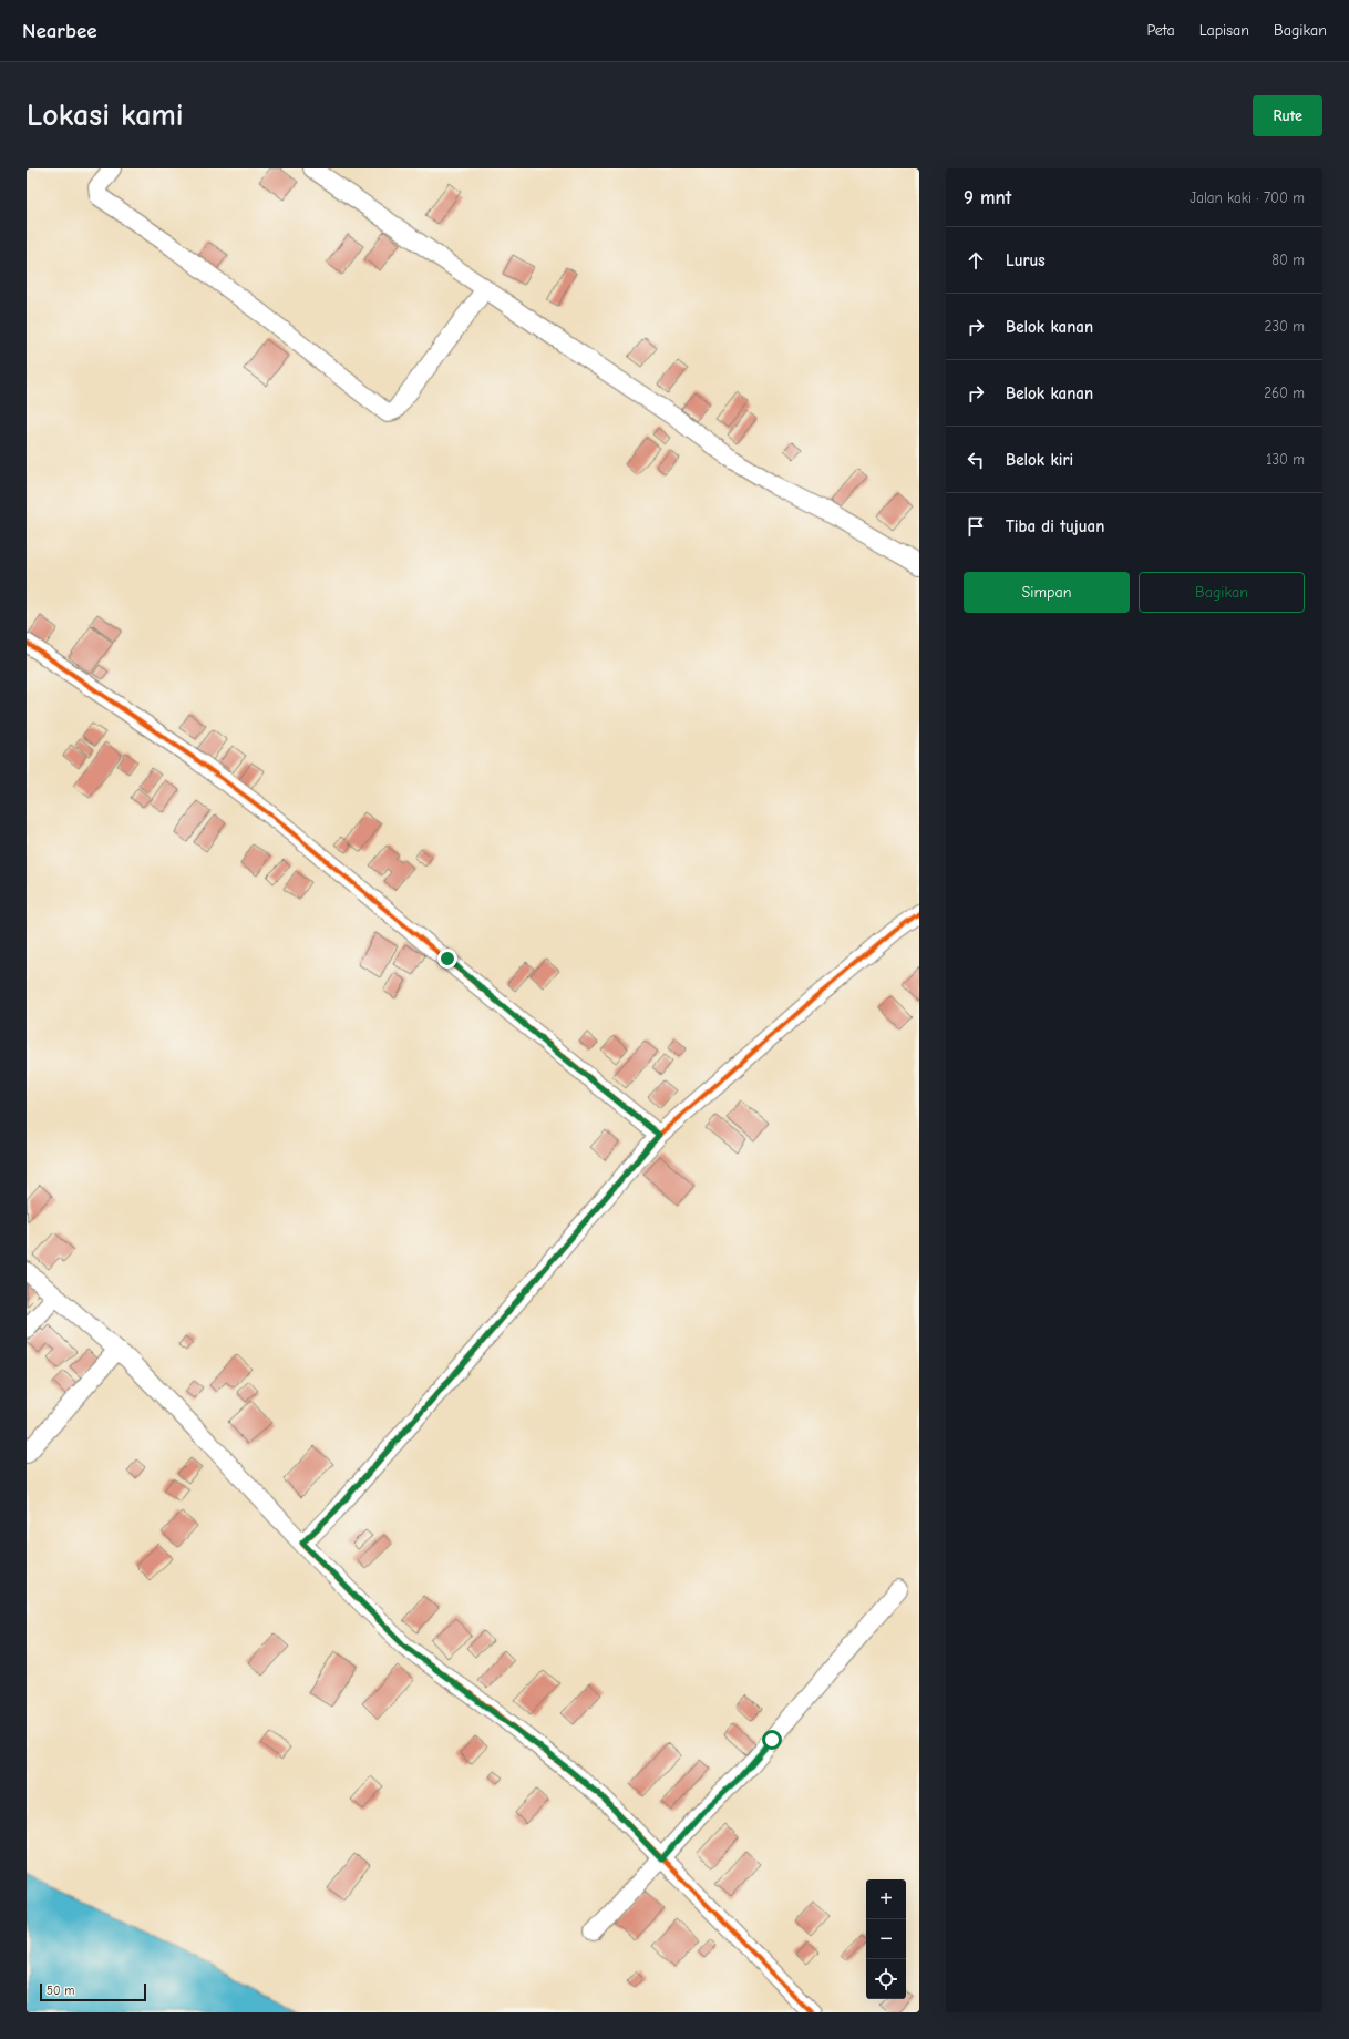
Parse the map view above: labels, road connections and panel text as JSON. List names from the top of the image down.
{
  "scale_bar": "50 m",
  "page": {
    "header": "Nearbee",
    "nav": ["Peta", "Lapisan", "Bagikan"],
    "buttons": [
      "Rute",
      ["Simpan", "Bagikan"]
    ],
    "title": "Lokasi kami",
    "heading": ["9 mnt", "Jalan kaki · 700 m"],
    "list": [
      ["Lurus", "80 m"],
      ["Belok kanan", "230 m"],
      ["Belok kanan", "260 m"],
      ["Belok kiri", "130 m"],
      "Tiba di tujuan"
    ],
    "map_buttons": ["+", "−"],
    "scale": "50 m"
  }
}
